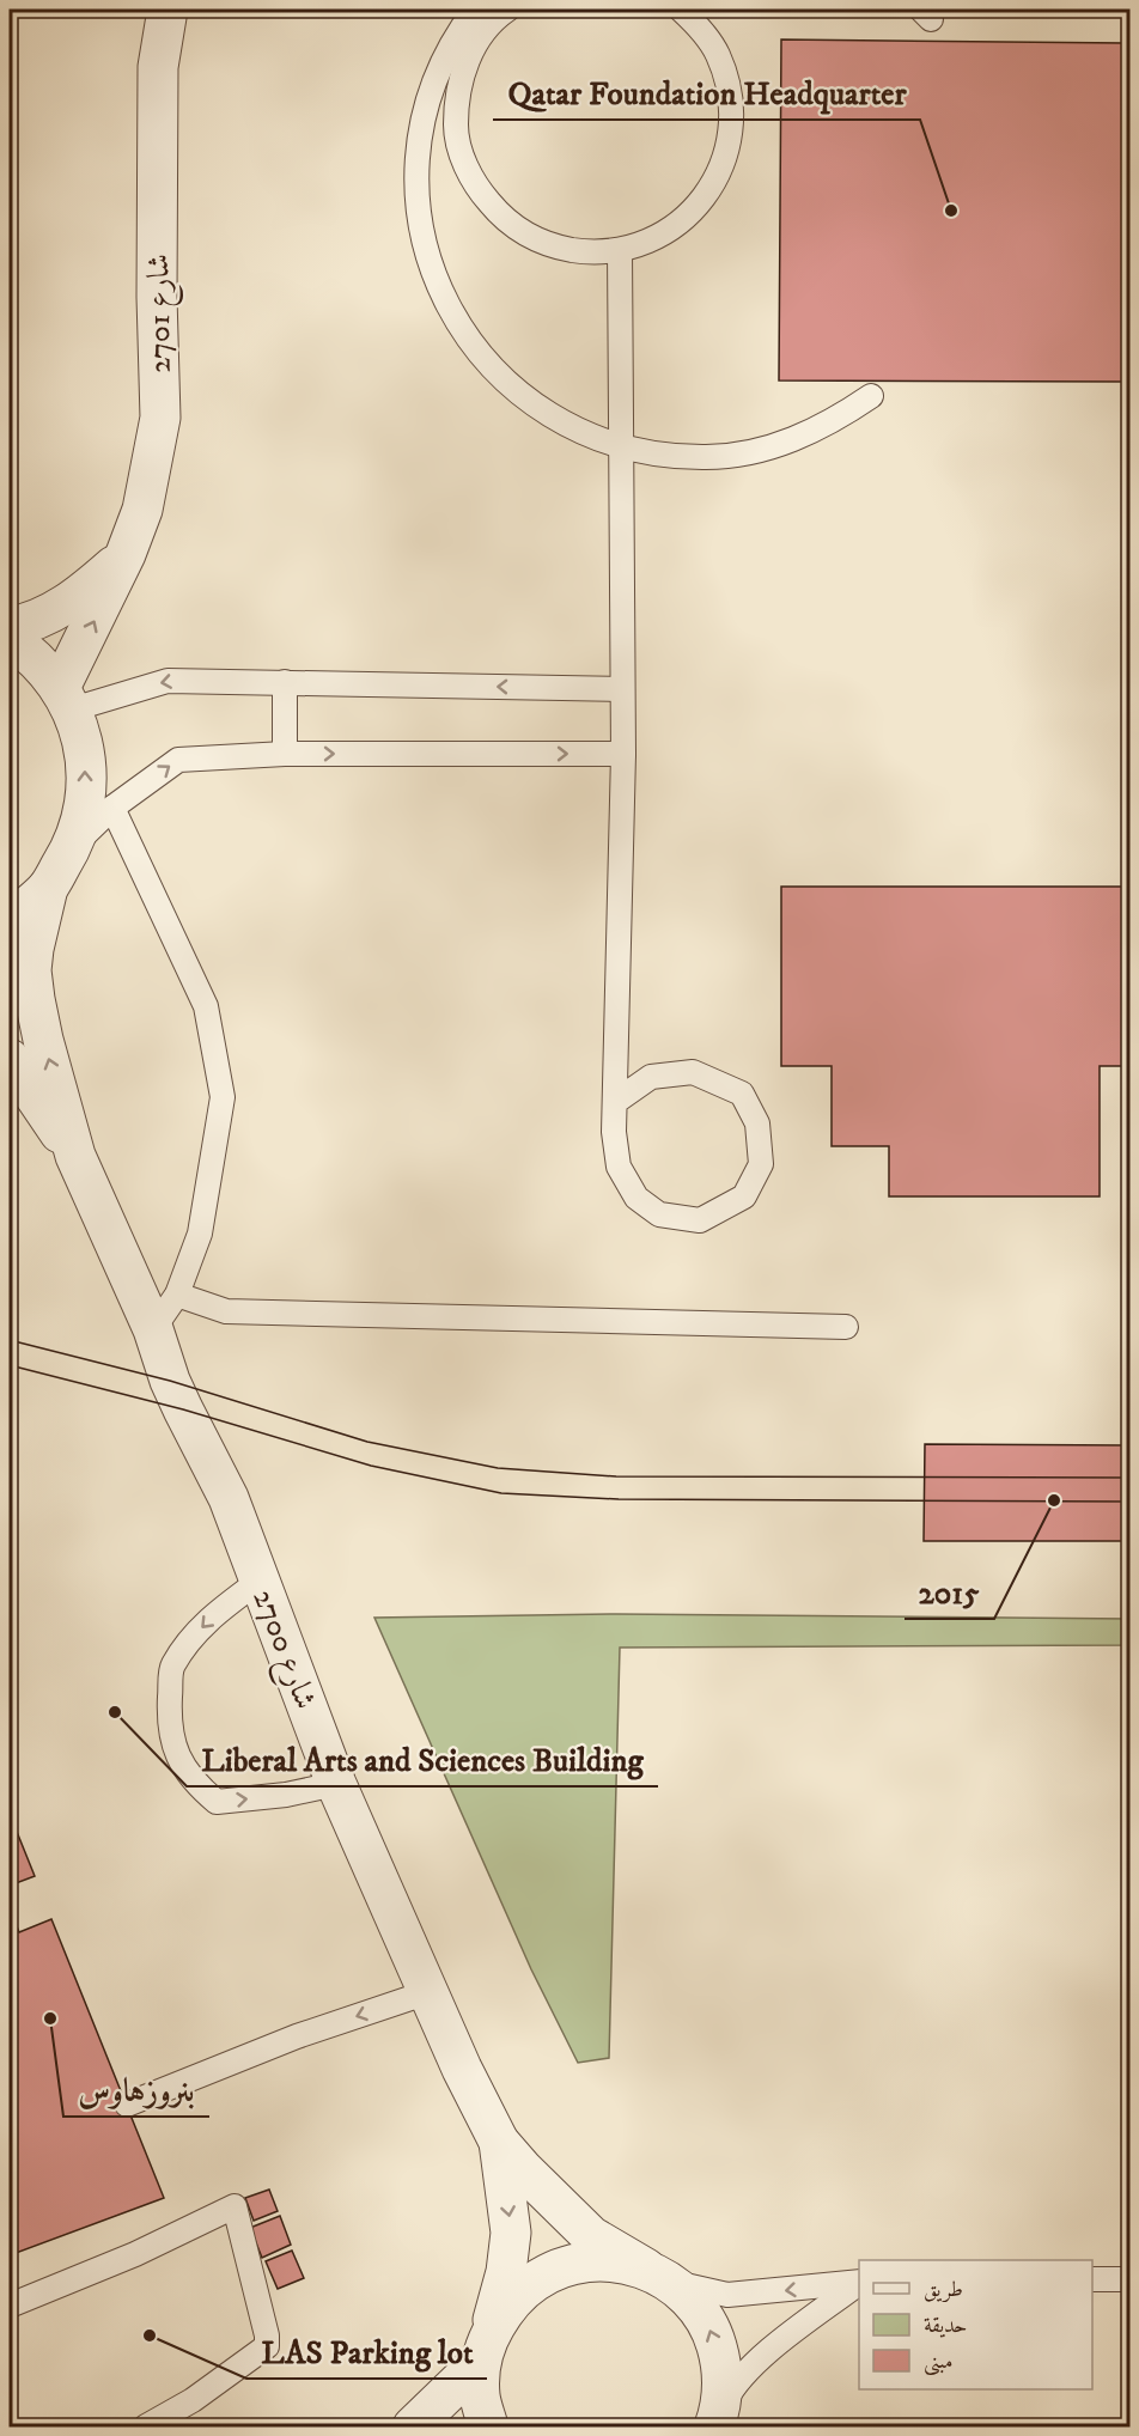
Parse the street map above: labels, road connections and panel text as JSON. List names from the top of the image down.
{
  "streets": {
    "street": ["شارع 2701", "شارع 2700"]
  },
  "places": [
    "Qatar Foundation Headquarter",
    "2015",
    "Liberal Arts and Sciences Building",
    "بنروزهاوس",
    "LAS Parking lot"
  ],
  "legend": ["طريق", "حديقة", "مبنى"]
}
